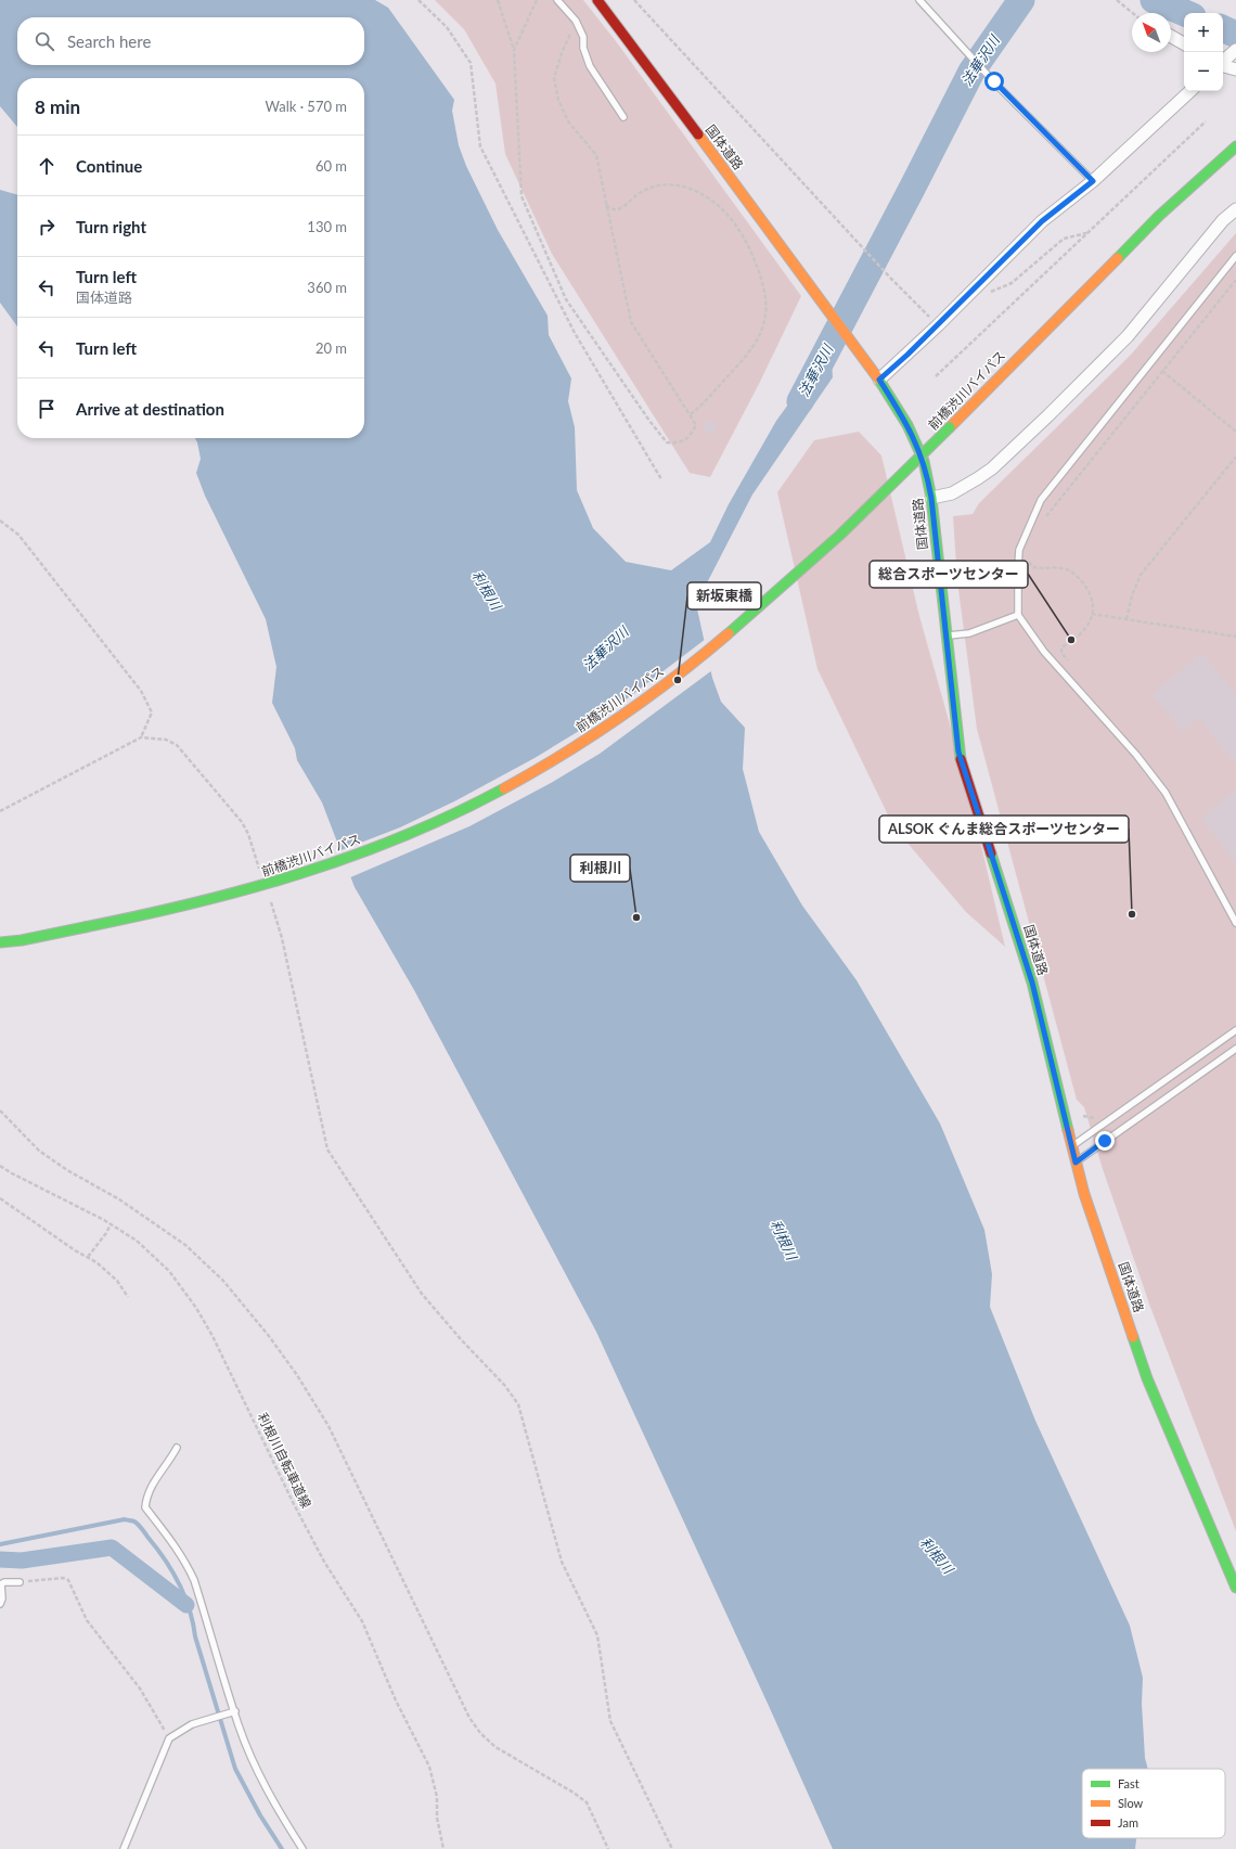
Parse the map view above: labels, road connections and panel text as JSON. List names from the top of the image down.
{
  "streets": {
    "main road": ["国体道路", "前橋渋川バイパス"],
    "path": ["利根川自転車道線"]
  },
  "water": ["法華沢川", "利根川"],
  "places": [
    "総合スポーツセンター",
    "新坂東橋",
    "ALSOK ぐんま総合スポーツセンター",
    "利根川"
  ],
  "legend": ["Fast", "Slow", "Jam"],
  "north": "top left",
  "page": {
    "map_buttons": ["+", "−"],
    "search": "Search here",
    "heading": ["8 min", "Walk · 570 m"],
    "list": [
      ["Continue", "60 m"],
      ["Turn right", "130 m"],
      ["Turn left", "国体道路", "360 m"],
      ["Turn left", "20 m"],
      "Arrive at destination"
    ]
  }
}
